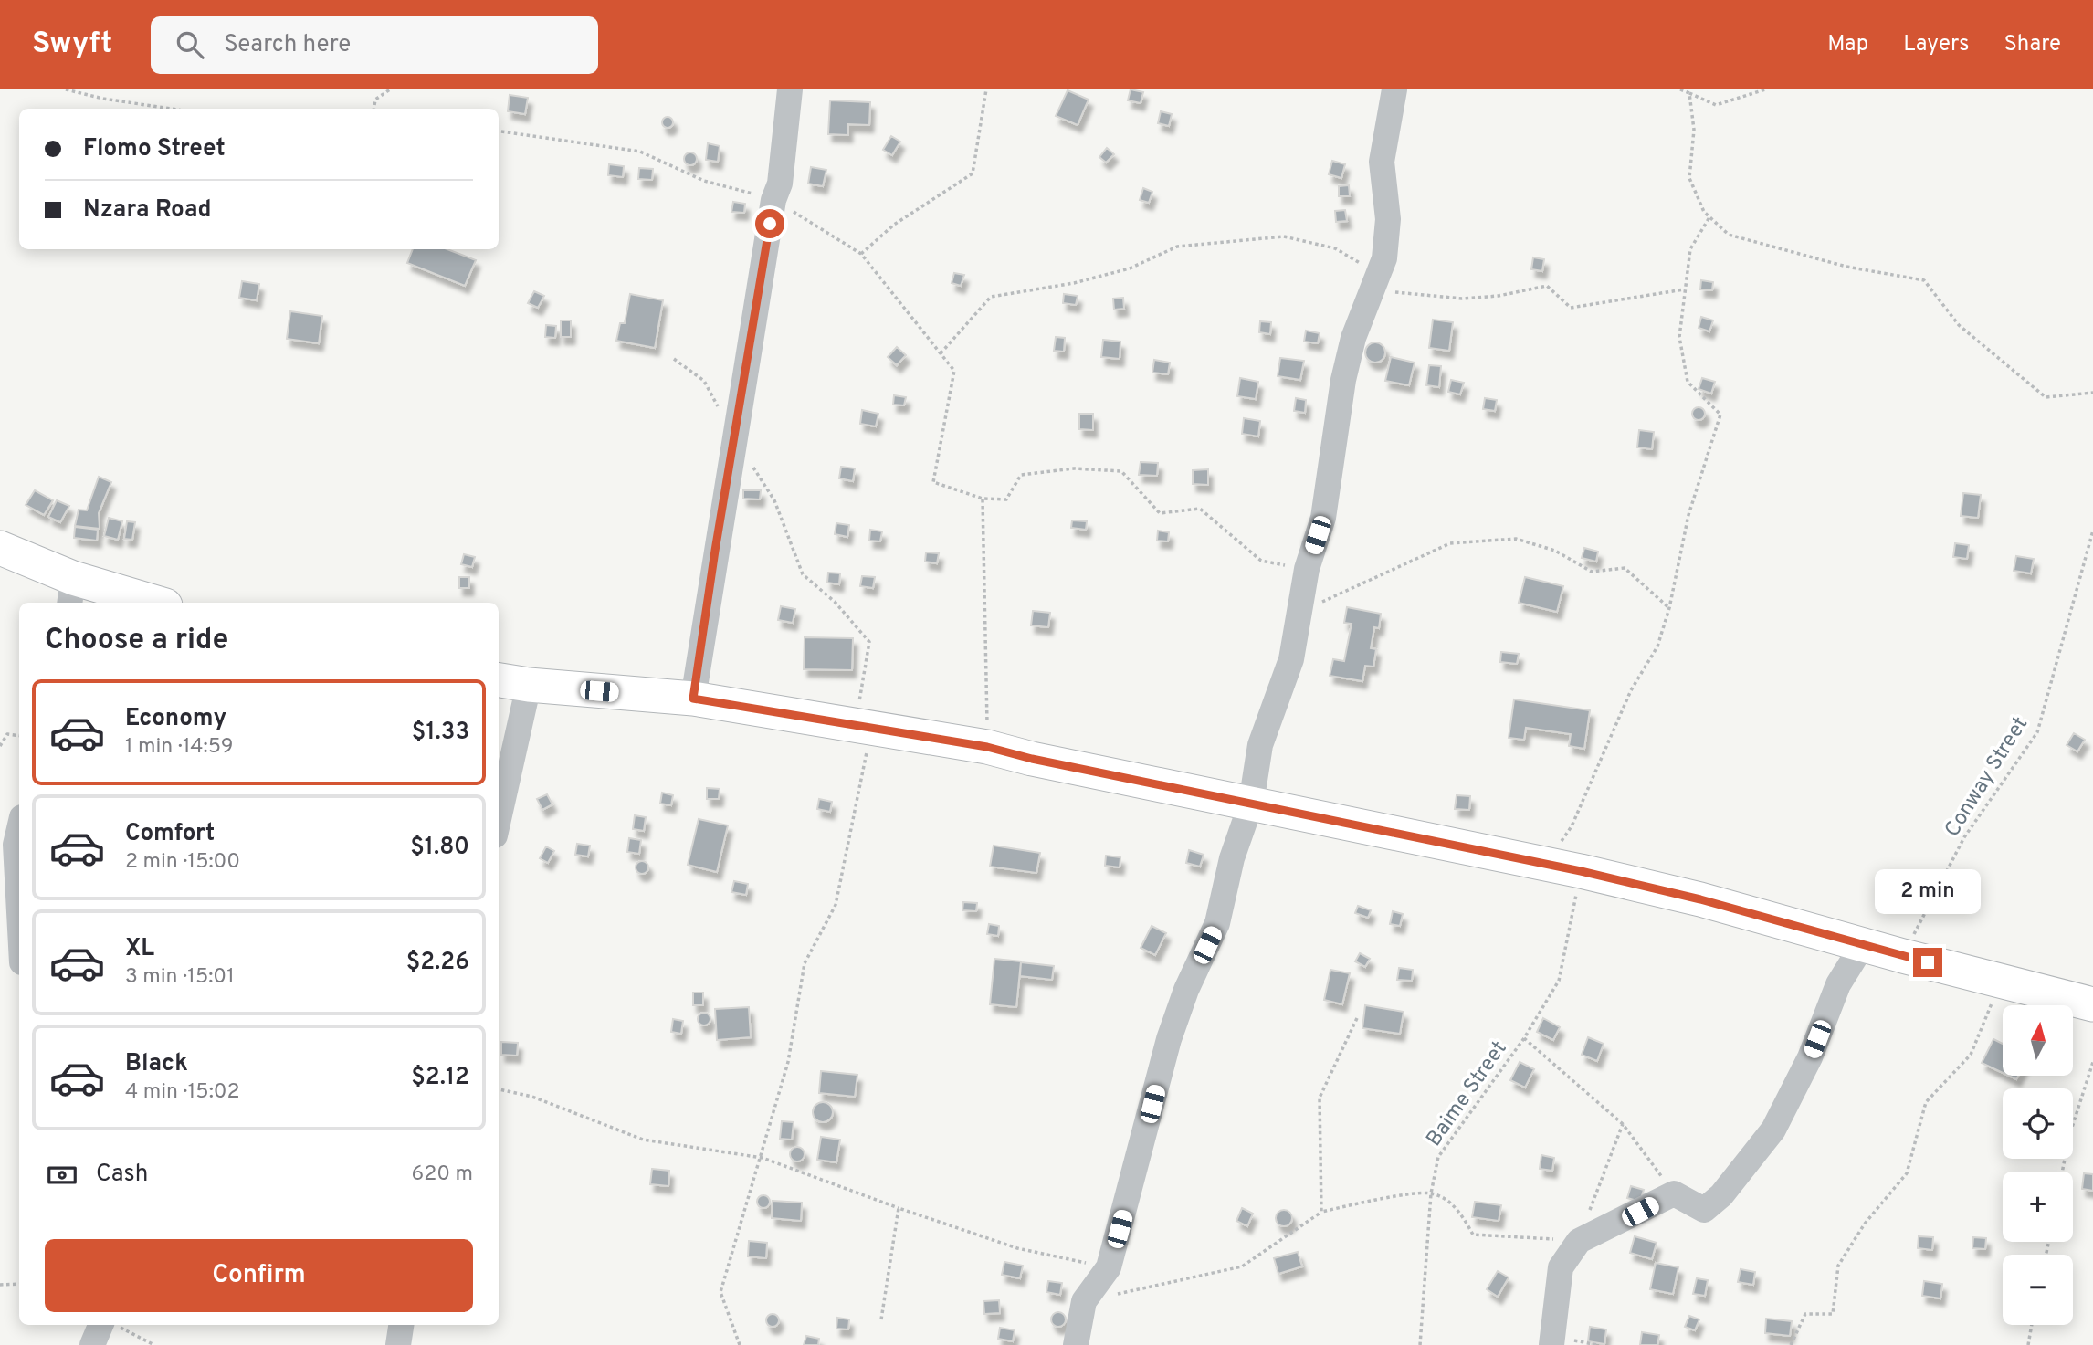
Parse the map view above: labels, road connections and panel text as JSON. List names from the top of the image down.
{
  "streets": {
    "path": ["Conway Street", "Baime Street"]
  },
  "north": "top",
  "page": {
    "header": "Swyft",
    "search": "Search here",
    "nav": ["Map", "Layers", "Share"],
    "banner": ["Flomo Street", "Nzara Road"],
    "heading": "Choose a ride",
    "list": [
      {
        "name": "Economy",
        "note": "1 min · 14:59",
        "value": "$1.33"
      },
      {
        "name": "Comfort",
        "note": "2 min · 15:00",
        "value": "$1.80"
      },
      {
        "name": "XL",
        "note": "3 min · 15:01",
        "value": "$2.26"
      },
      {
        "name": "Black",
        "note": "4 min · 15:02",
        "value": "$2.12"
      }
    ],
    "bubble": "2 min",
    "map_buttons": ["+", "−"],
    "pay": ["Cash", "620 m"],
    "buttons": "Confirm"
  }
}
